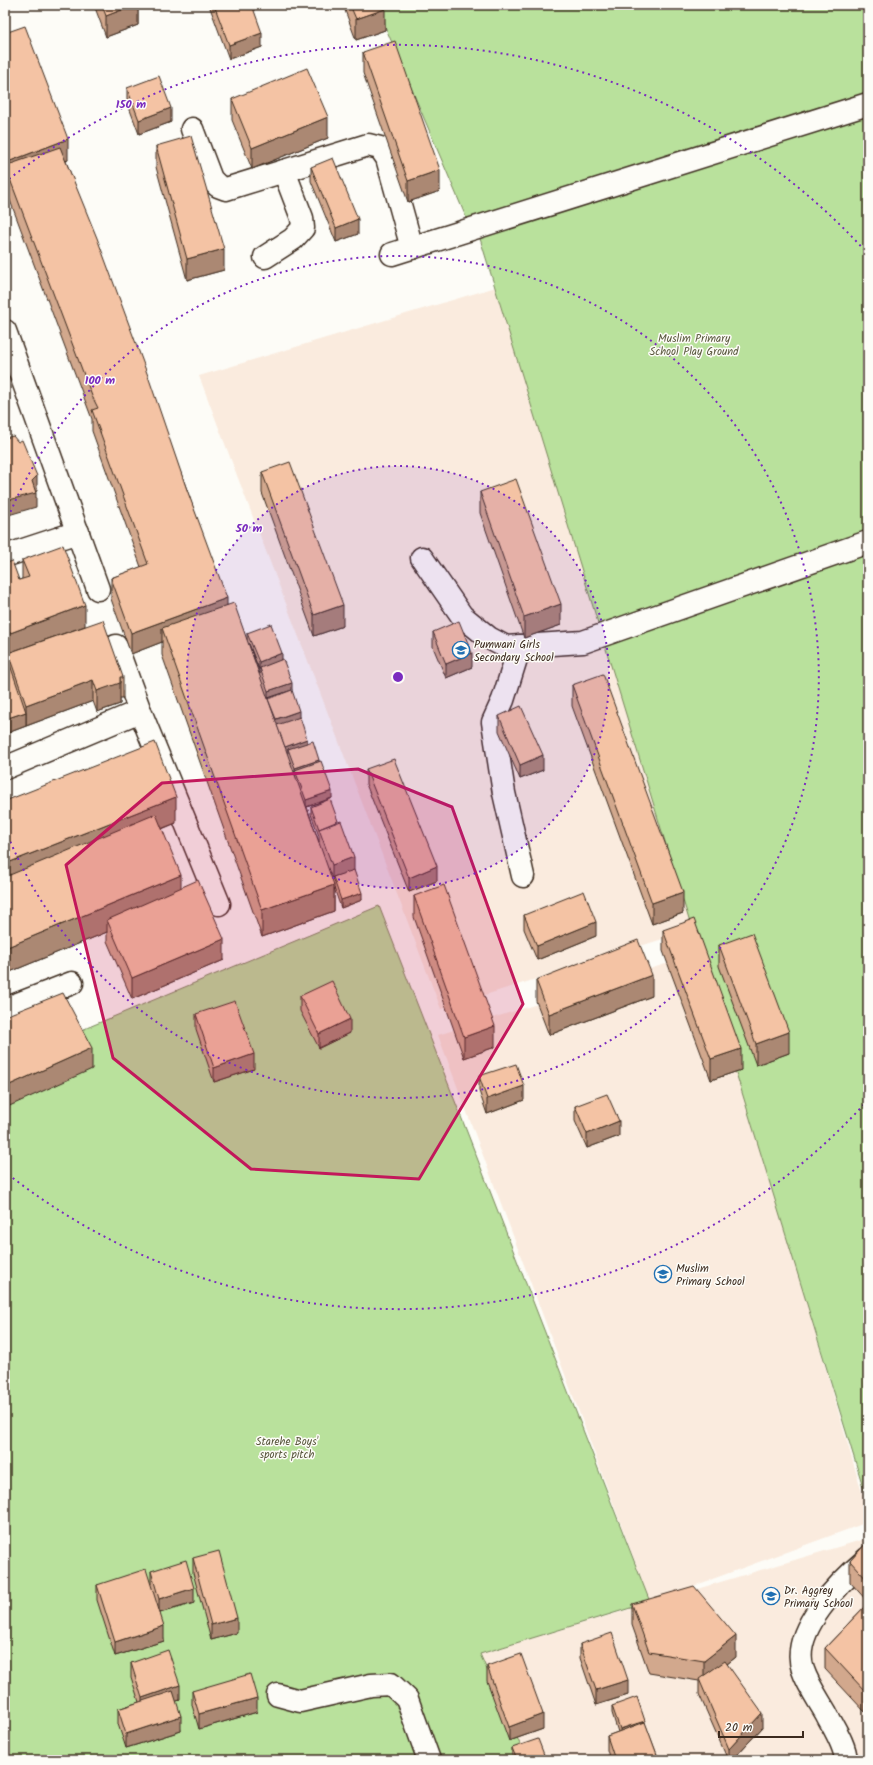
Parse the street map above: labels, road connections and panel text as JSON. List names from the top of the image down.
{
  "parks": ["Muslim Primary School Play Ground", "Starehe Boys' sports pitch"],
  "places": {
    "school or university": ["Pumwani Girls Secondary School", "Muslim Primary School", "Dr. Aggrey Primary School"]
  },
  "scale_bar": "20 m",
  "rings": ["150 m", "100 m", "50 m"]
}
